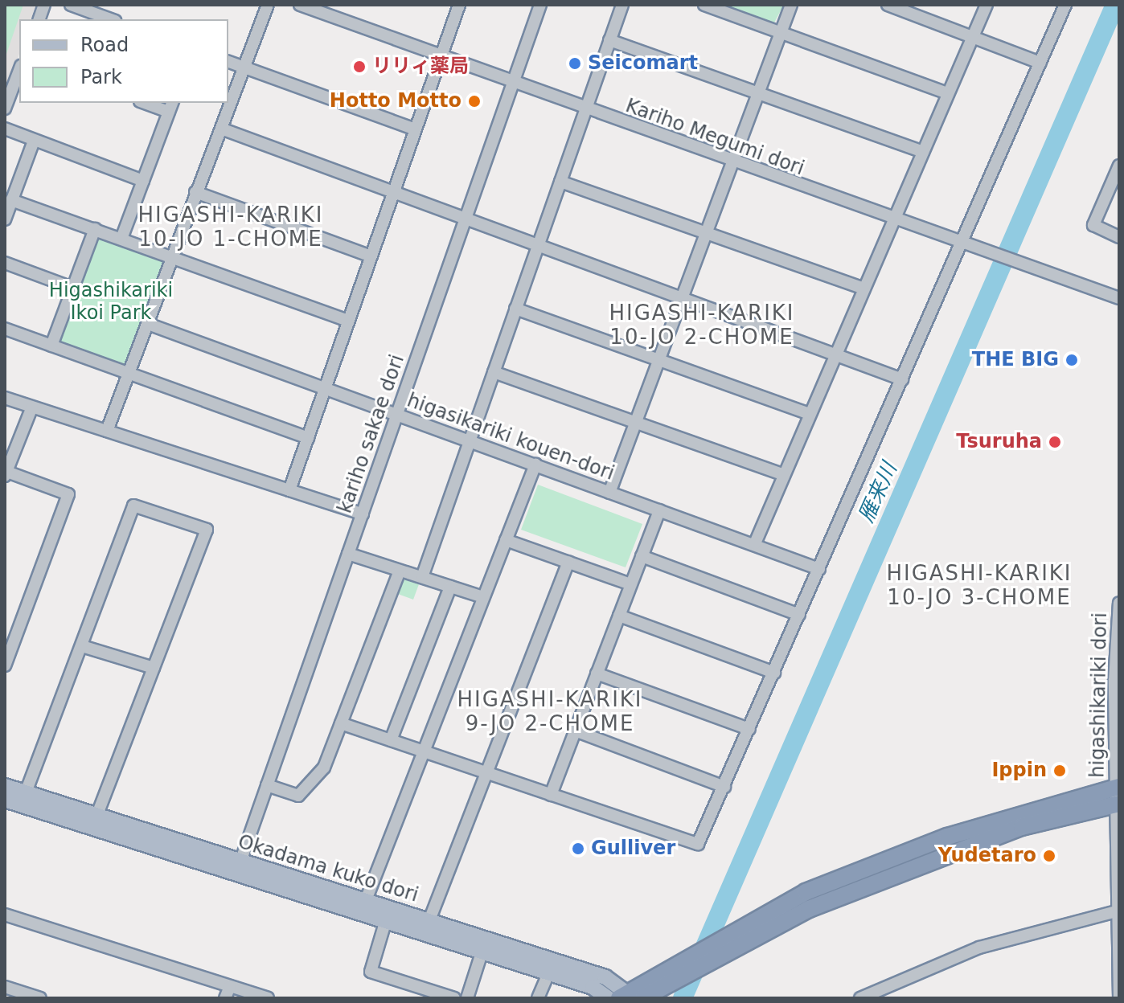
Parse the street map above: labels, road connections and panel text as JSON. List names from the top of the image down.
{
  "streets": {
    "main road": ["Okadama kuko dori"],
    "street": [
      "Kariho Megumi dori",
      "kariho sakae dori",
      "higasikariki kouen-dori",
      "higashikariki dori"
    ]
  },
  "crossings": [
    ["Kariho Megumi dori", "kariho sakae dori"],
    ["kariho sakae dori", "higasikariki kouen-dori"],
    ["kariho sakae dori", "Okadama kuko dori"]
  ],
  "districts": [
    "HIGASHI-KARIKI 10-JO 1-CHOME",
    "HIGASHI-KARIKI 10-JO 2-CHOME",
    "HIGASHI-KARIKI 10-JO 3-CHOME",
    "HIGASHI-KARIKI 9-JO 2-CHOME"
  ],
  "water": ["雁来川"],
  "parks": ["Higashikariki Ikoi Park"],
  "places": [
    "Seicomart",
    "リリィ薬局",
    "Hotto Motto",
    "THE BIG",
    "Tsuruha",
    "Ippin",
    "Gulliver",
    "Yudetaro"
  ],
  "legend": ["Road", "Park"]
}
